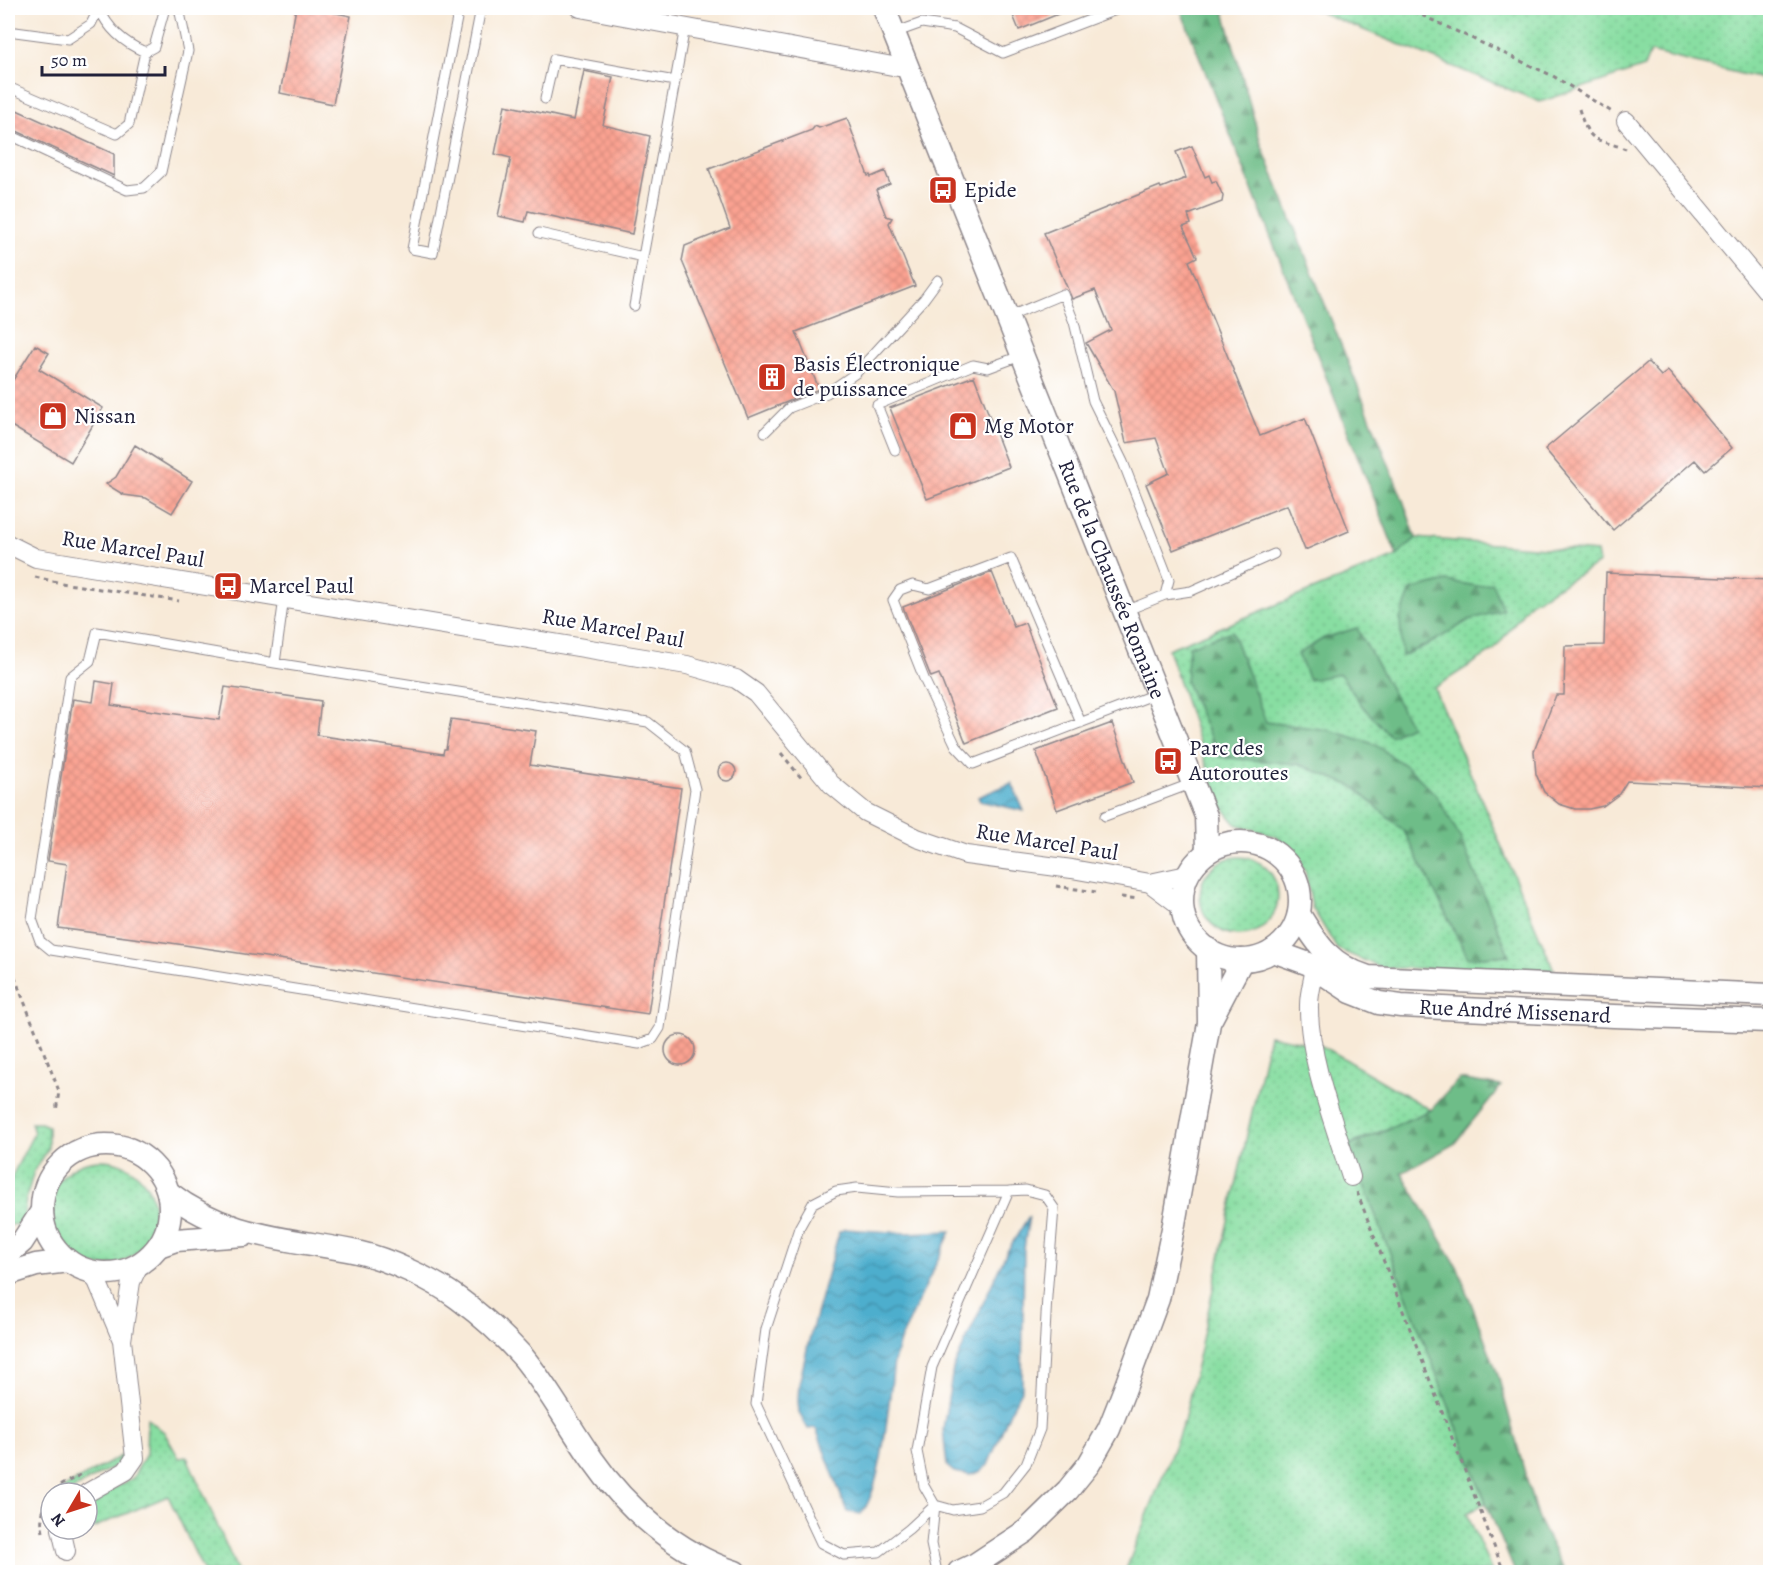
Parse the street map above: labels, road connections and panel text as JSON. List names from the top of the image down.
{
  "streets": {
    "street": ["Rue Marcel Paul", "Rue de la Chaussée Romaine", "Rue André Missenard"]
  },
  "crossings": [
    ["Rue Marcel Paul", "Rue de la Chaussée Romaine"],
    ["Rue Marcel Paul", "Rue André Missenard"],
    ["Rue de la Chaussée Romaine", "Rue André Missenard"]
  ],
  "places": {
    "bus stop": ["Epide", "Marcel Paul", "Parc des Autoroutes"],
    "building": ["Basis Électronique de puissance"],
    "shop": ["Nissan", "Mg Motor"]
  },
  "scale_bar": "50 m",
  "north": "bottom left"
}
